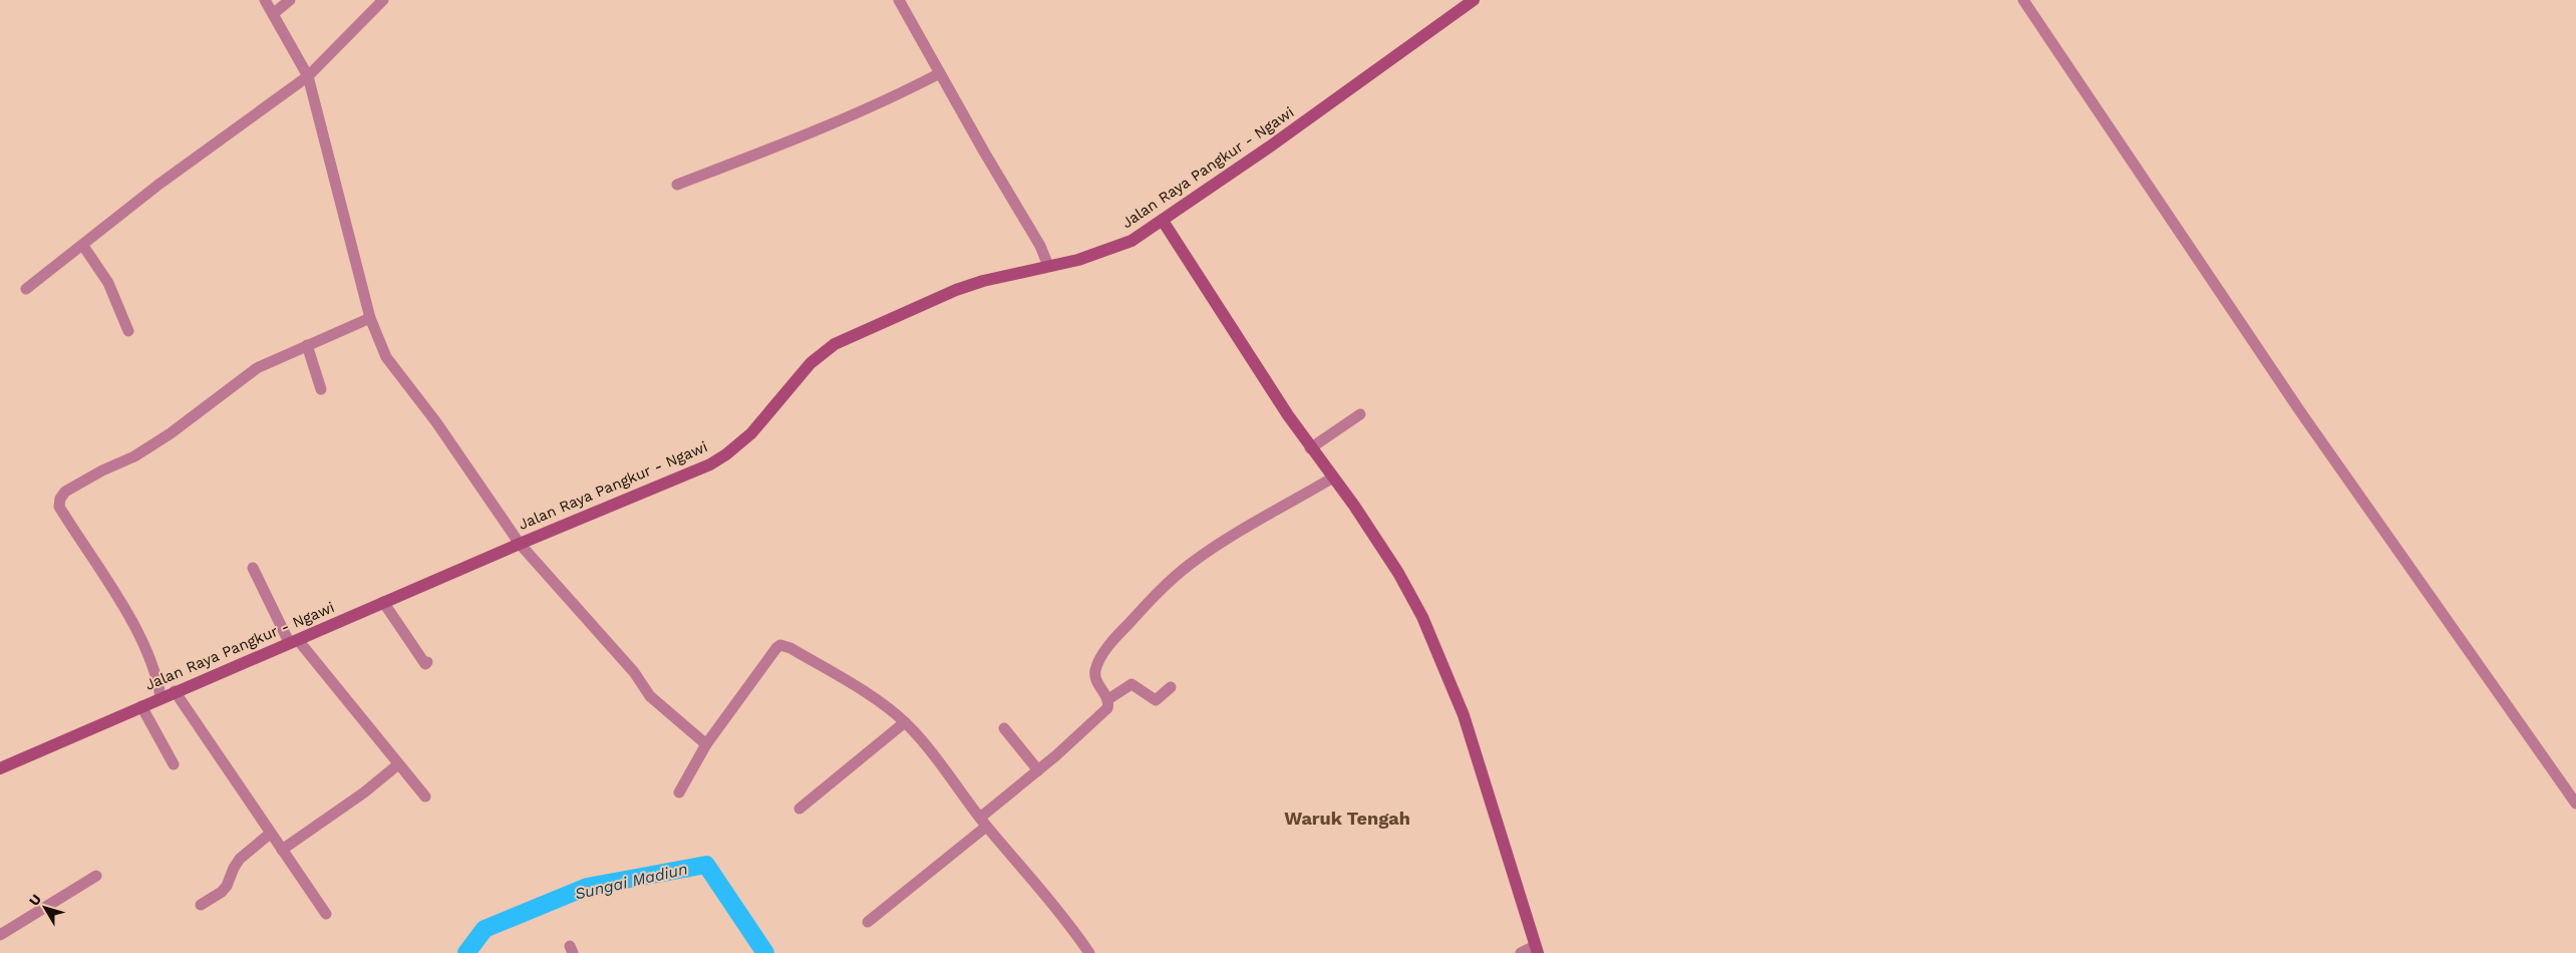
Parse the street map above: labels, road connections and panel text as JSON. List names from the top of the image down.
{
  "streets": {
    "main road": ["Jalan Raya Pangkur - Ngawi"]
  },
  "districts": ["Waruk Tengah"],
  "water": ["Sungai Madiun"],
  "north": "top left"
}
